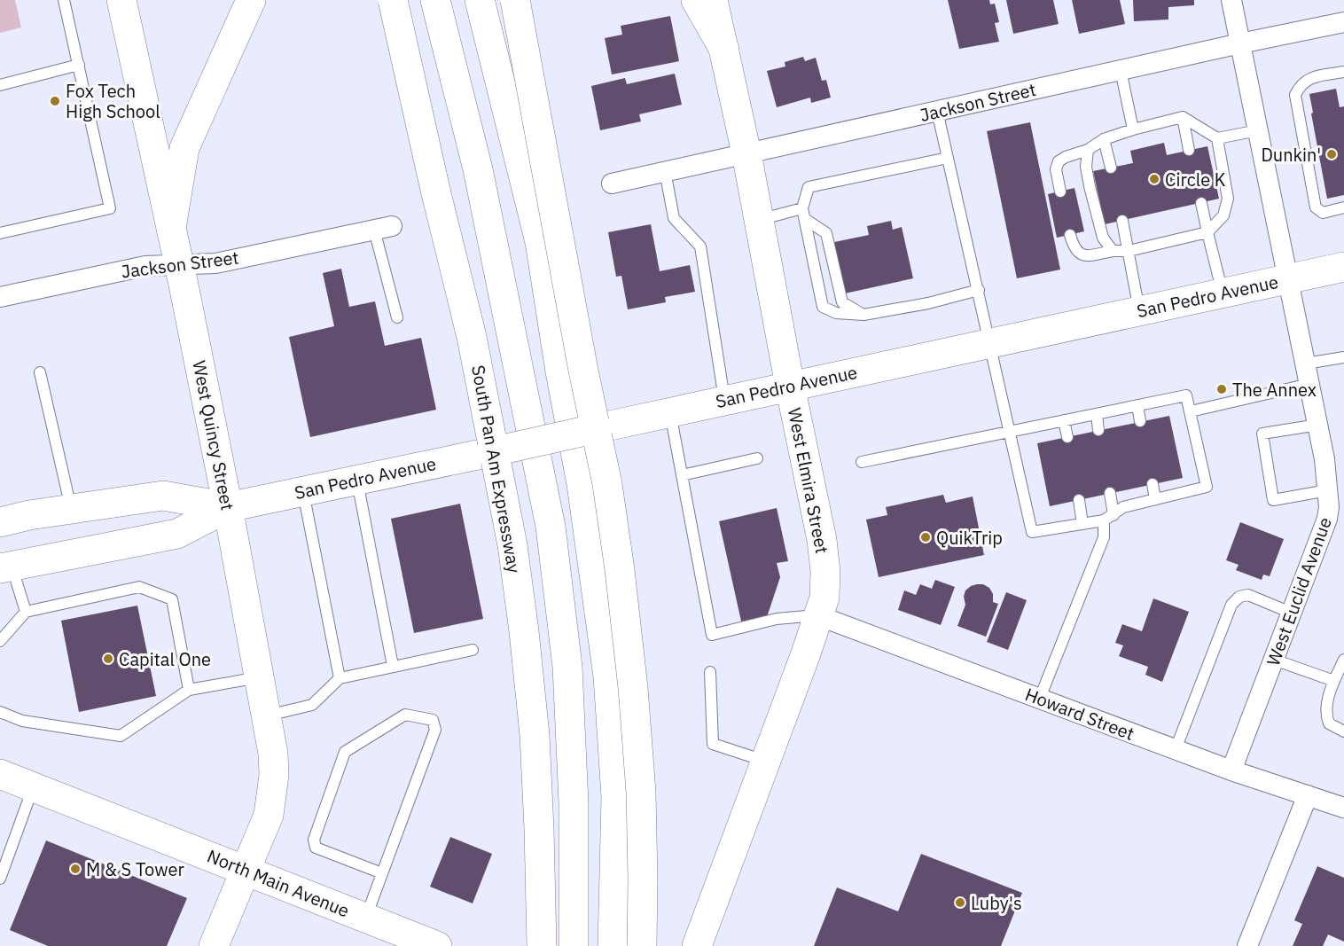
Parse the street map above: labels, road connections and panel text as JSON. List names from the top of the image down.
{
  "streets": {
    "main road": [
      "San Pedro Avenue",
      "West Quincy Street",
      "South Pan Am Expressway",
      "West Elmira Street",
      "North Main Avenue"
    ],
    "street": ["Jackson Street", "West Euclid Avenue", "Howard Street"]
  },
  "crossings": [
    ["Jackson Street", "West Quincy Street"],
    ["Jackson Street", "West Elmira Street"],
    ["Jackson Street", "West Euclid Avenue"],
    ["San Pedro Avenue", "West Quincy Street"],
    ["San Pedro Avenue", "West Elmira Street"],
    ["San Pedro Avenue", "West Euclid Avenue"],
    ["West Quincy Street", "North Main Avenue"],
    ["West Elmira Street", "Howard Street"],
    ["West Euclid Avenue", "Howard Street"]
  ],
  "places": [
    "Fox Tech High School",
    "Dunkin'",
    "Circle K",
    "The Annex",
    "QuikTrip",
    "Capital One",
    "M & S Tower",
    "Luby's"
  ]
}
